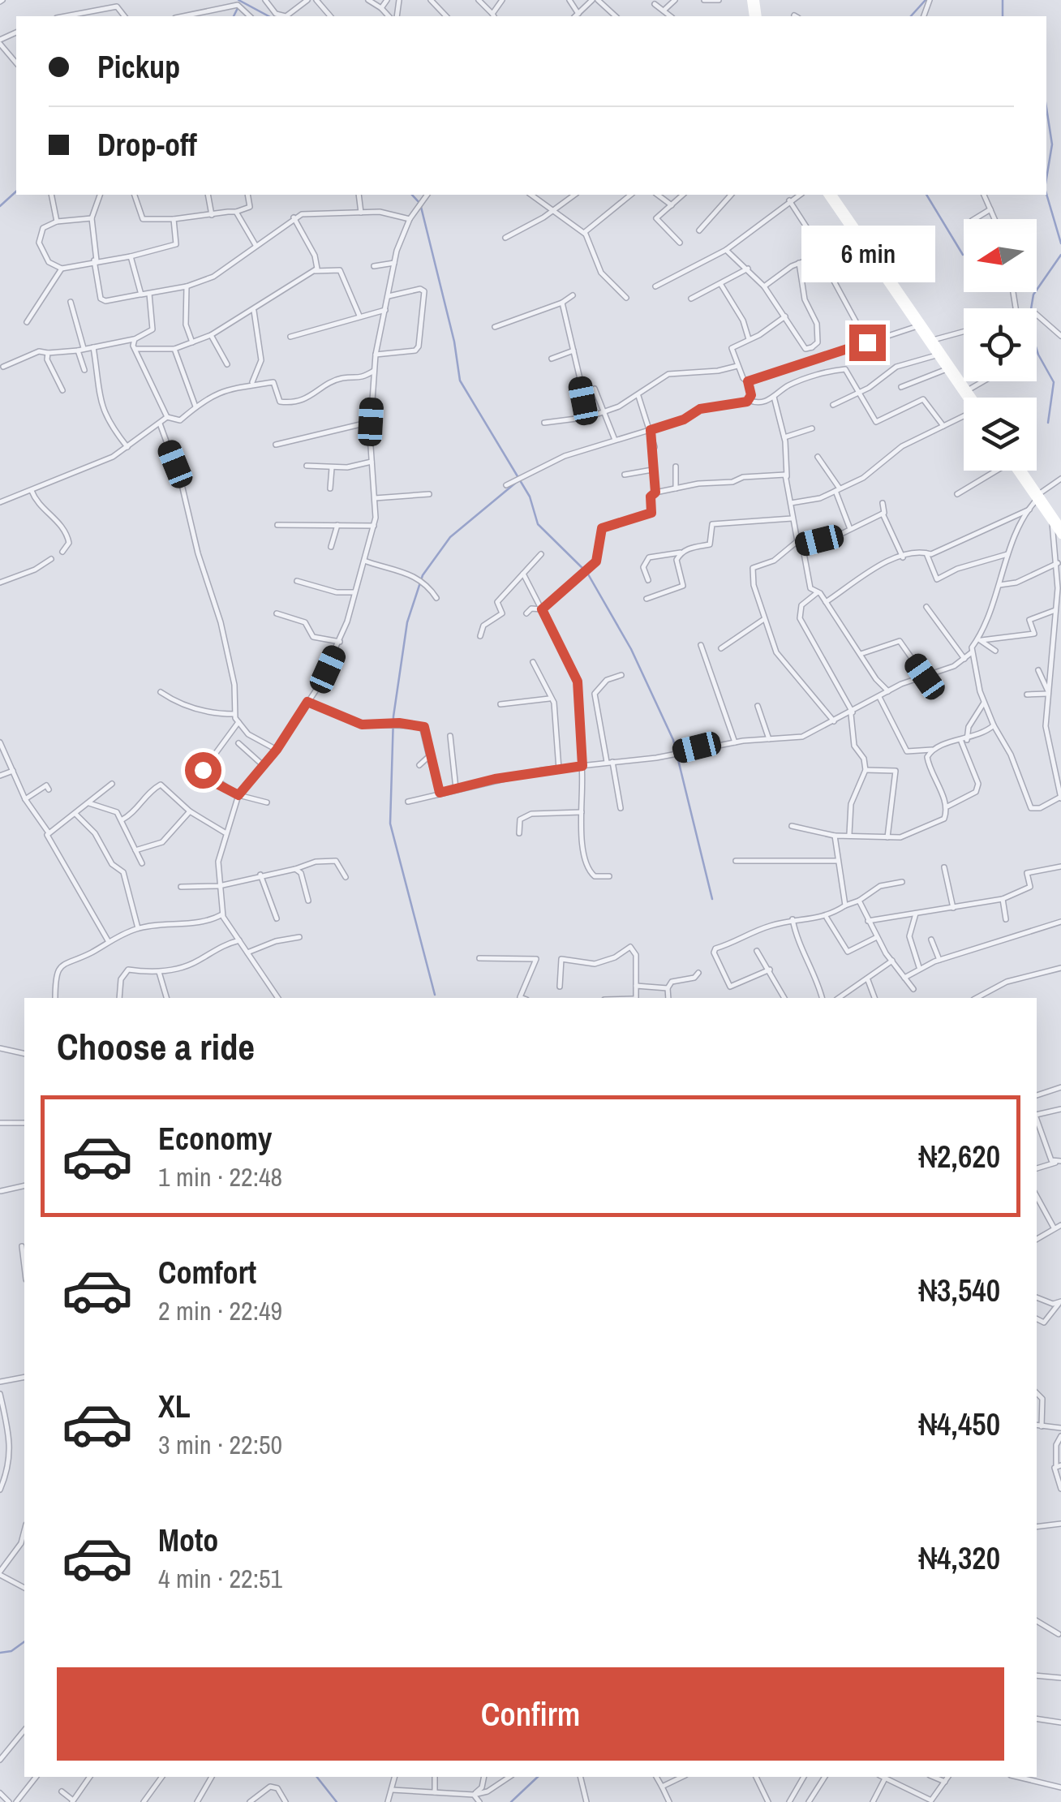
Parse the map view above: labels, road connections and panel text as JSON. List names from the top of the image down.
{
  "north": "left",
  "page": {
    "banner": ["Pickup", "Drop-off"],
    "bubble": "6 min",
    "heading": "Choose a ride",
    "list": [
      {
        "name": "Economy",
        "note": "1 min · 22:48",
        "value": "₦2,620"
      },
      {
        "name": "Comfort",
        "note": "2 min · 22:49",
        "value": "₦3,540"
      },
      {
        "name": "XL",
        "note": "3 min · 22:50",
        "value": "₦4,450"
      },
      {
        "name": "Moto",
        "note": "4 min · 22:51",
        "value": "₦4,320"
      }
    ],
    "buttons": "Confirm"
  }
}
